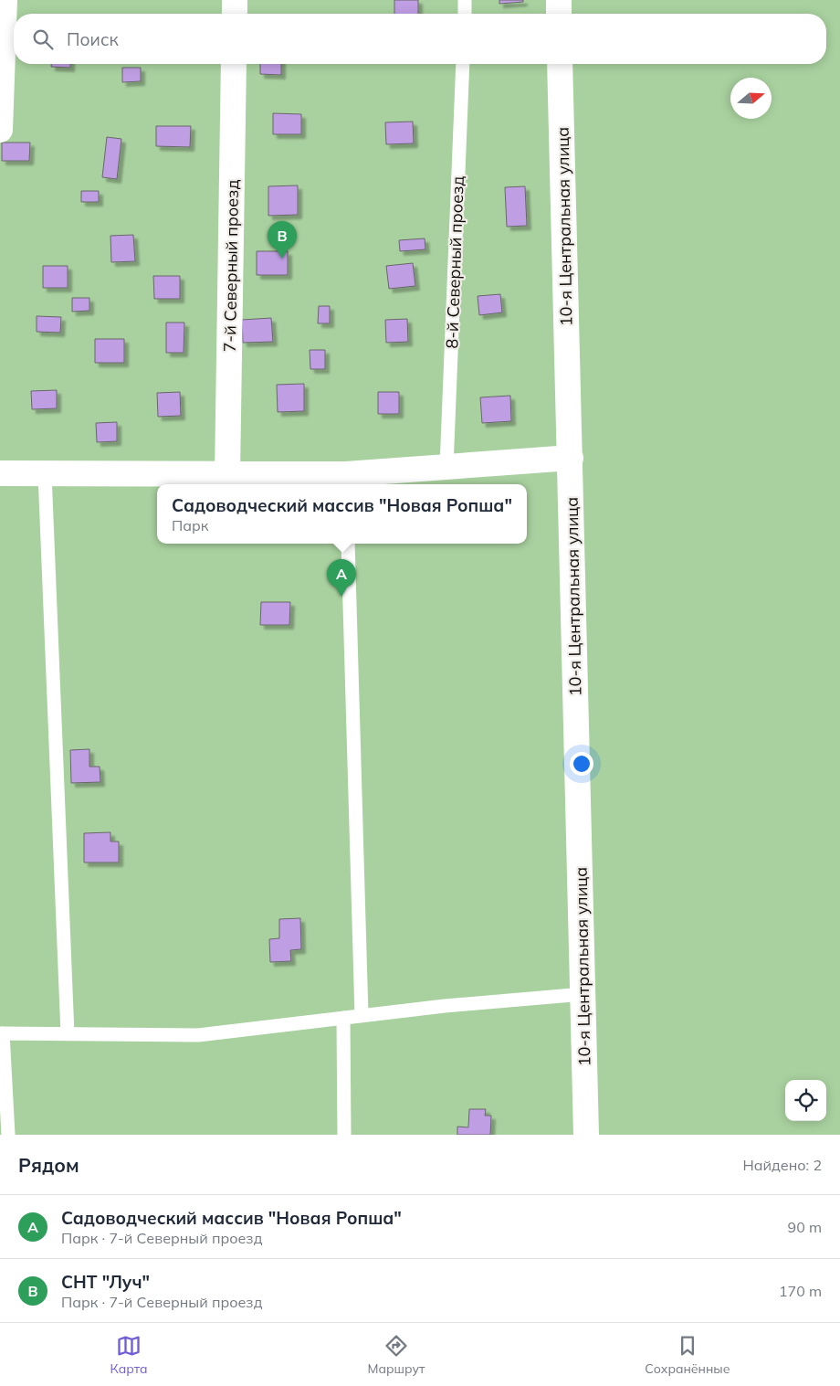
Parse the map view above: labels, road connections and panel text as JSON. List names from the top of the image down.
{
  "streets": {
    "street": ["10-я Центральная улица", "7-й Северный проезд"],
    "lane": ["8-й Северный проезд"]
  },
  "north": "right",
  "page": {
    "search": "Поиск",
    "pins": ["B", "A"],
    "popup": ["Садоводческий массив \"Новая Ропша\"", "Парк"],
    "heading": ["Рядом", "Найдено: 2"],
    "list": [
      {
        "mark": "A",
        "name": "Садоводческий массив \"Новая Ропша\"",
        "note": "Парк · 7-й Северный проезд",
        "value": "90 m"
      },
      {
        "mark": "B",
        "name": "СНТ \"Луч\"",
        "note": "Парк · 7-й Северный проезд",
        "value": "170 m"
      }
    ],
    "nav": ["Карта", "Маршрут", "Сохранённые"]
  }
}
